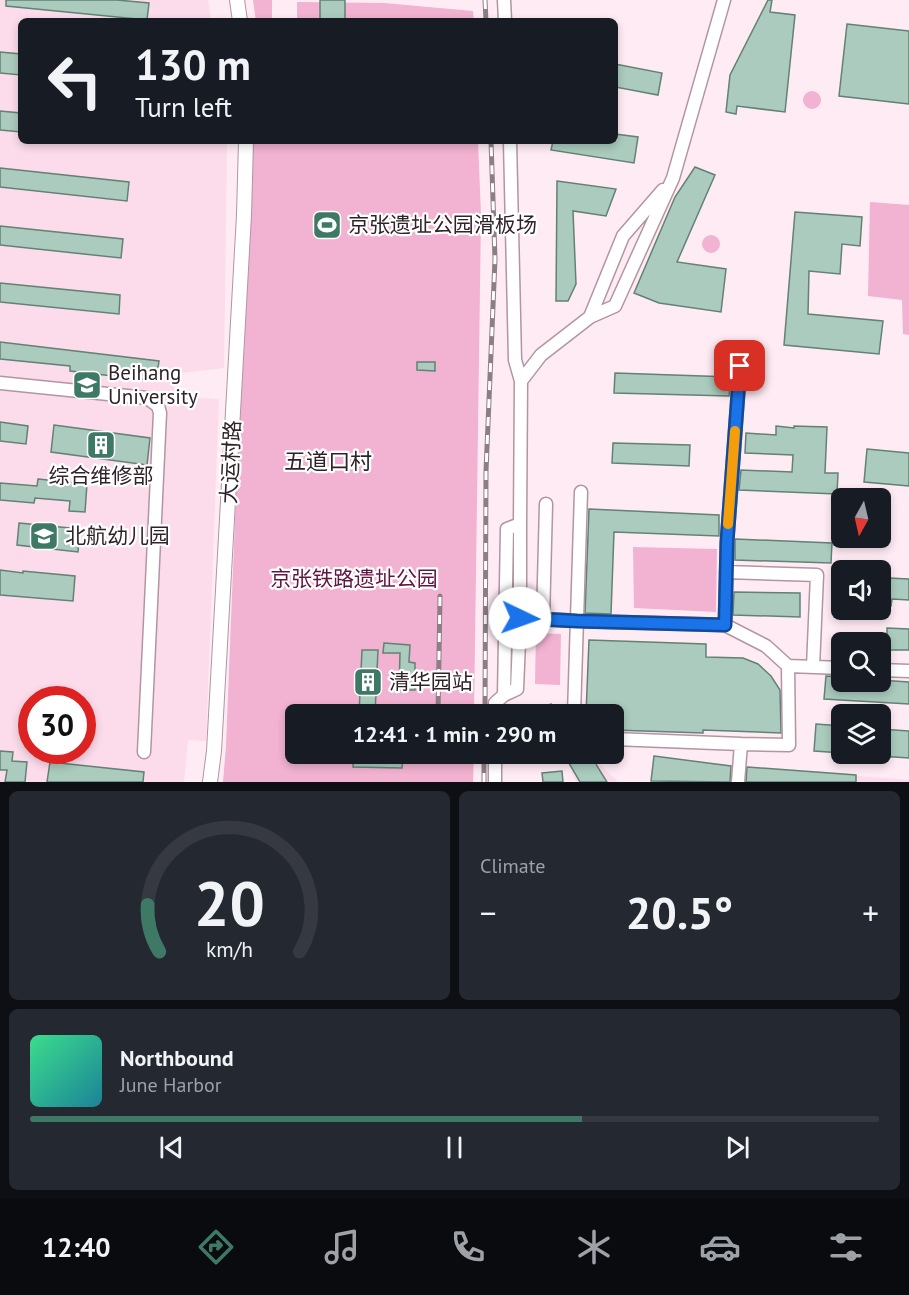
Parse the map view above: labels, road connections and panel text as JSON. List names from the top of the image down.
{
  "streets": {
    "street": ["大运村路"]
  },
  "districts": ["五道口村"],
  "parks": ["京张铁路遗址公园"],
  "places": {
    "sports": ["京张遗址公园滑板场"],
    "school or university": ["Beihang University", "北航幼儿园"],
    "building": ["综合维修部", "清华园站"]
  },
  "north": "bottom",
  "page": {
    "turn": ["130 m", "Turn left"],
    "limit": "30",
    "trip": "12:41 · 1 min · 290 m",
    "tile": "Climate",
    "heat": ["−", "20.5°", "+"],
    "song": ["Northbound", "June Harbor"],
    "tabs": "12:40",
    "gauge": ["20", "km/h"]
  }
}
